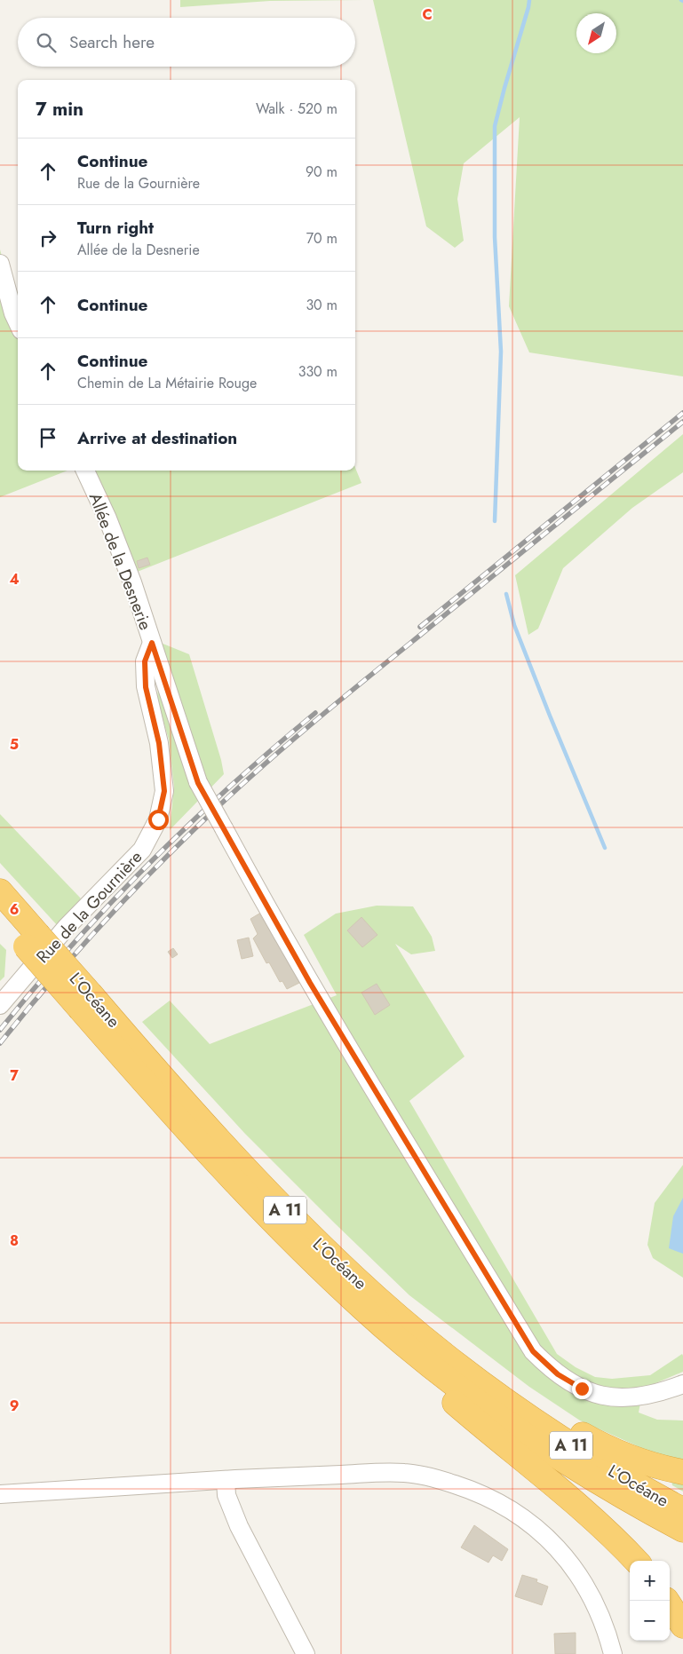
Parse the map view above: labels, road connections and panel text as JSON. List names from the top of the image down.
{
  "streets": {
    "highway": ["L’Océane", "A 11"],
    "street": ["Allée de la Desnerie", "Rue de la Gournière"]
  },
  "crossings": [
    ["Allée de la Desnerie", "Rue de la Gournière"]
  ],
  "north": "bottom left",
  "page": {
    "search": "Search here",
    "heading": ["7 min", "Walk · 520 m"],
    "list": [
      ["Continue", "Rue de la Gournière", "90 m"],
      ["Turn right", "Allée de la Desnerie", "70 m"],
      ["Continue", "30 m"],
      ["Continue", "Chemin de La Métairie Rouge", "330 m"],
      "Arrive at destination"
    ],
    "map_buttons": ["+", "−"]
  },
  "grid": {
    "columns": ["C"],
    "rows": [
      "4",
      "5",
      "6",
      "7",
      "8",
      "9"
    ]
  }
}
